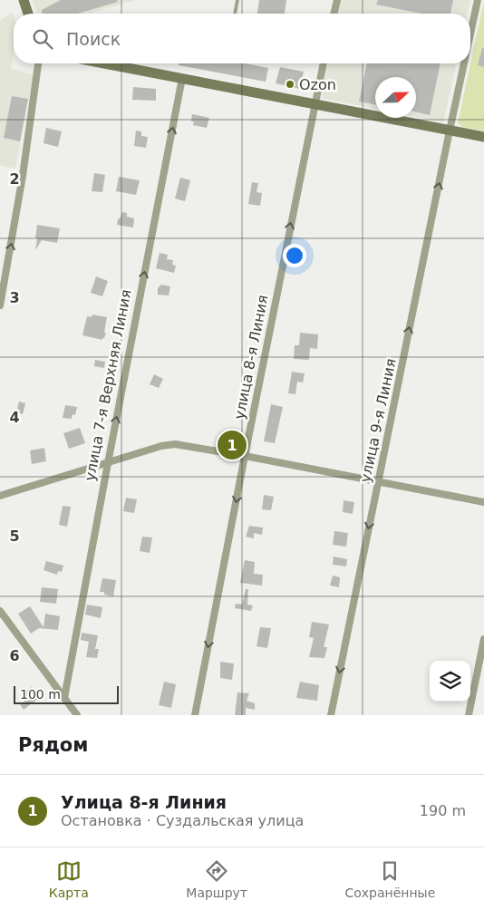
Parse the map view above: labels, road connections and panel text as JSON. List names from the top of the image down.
{
  "streets": {
    "street": ["улица 8-я Линия", "улица 7-я Верхняя Линия", "улица 9-я Линия"]
  },
  "one_way": ["улица 7-я Верхняя Линия"],
  "places": ["Ozon"],
  "scale_bar": "100 m",
  "north": "right",
  "page": {
    "search": "Поиск",
    "pins": "1",
    "scale": "100 m",
    "heading": "Рядом",
    "list": [
      {
        "mark": "1",
        "name": "Улица 8-я Линия",
        "note": "Остановка · Суздальская улица",
        "value": "190 m"
      }
    ],
    "nav": ["Карта", "Маршрут", "Сохранённые"]
  },
  "grid": {
    "rows": [
      "2",
      "3",
      "4",
      "5",
      "6"
    ]
  }
}
